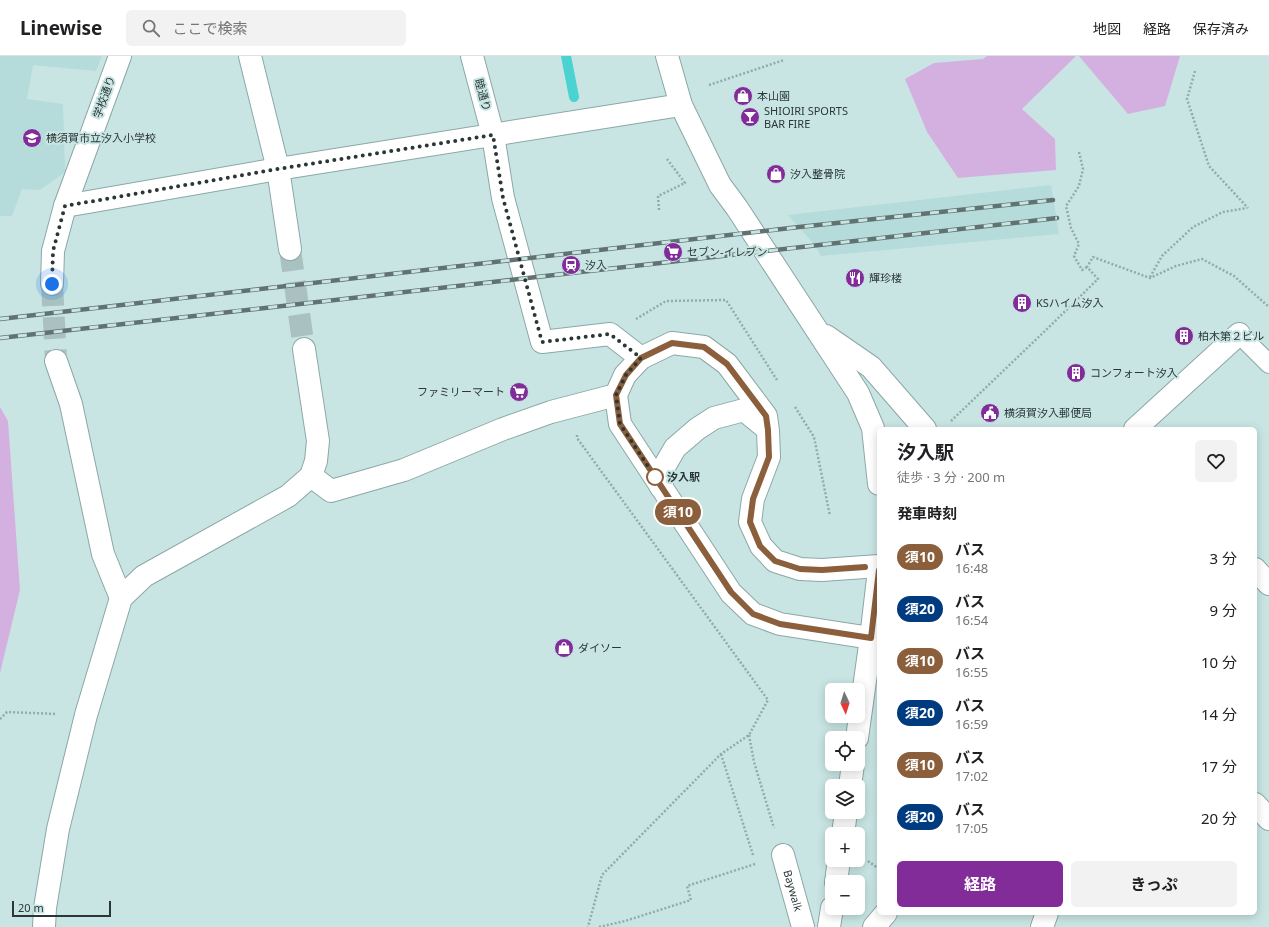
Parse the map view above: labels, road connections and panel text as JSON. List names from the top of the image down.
{
  "streets": {
    "street": ["睦通り", "学校通り", "Baywalk"]
  },
  "places": {
    "shop": ["本山園", "汐入整骨院", "ダイソー"],
    "bar": ["SHIOIRI SPORTS BAR FIRE"],
    "school or university": ["横須賀市立汐入小学校"],
    "supermarket": ["セブン-イレブン", "ファミリーマート"],
    "station": ["汐入"],
    "restaurant": ["輝珍楼"],
    "building": ["KSハイム汐入", "柏木第２ビル", "コンフォート汐入"],
    "public building": ["横須賀汐入郵便局"],
    "other": ["汐入駅"]
  },
  "lines": ["bus line 須10"],
  "scale_bar": "20 m",
  "north": "bottom",
  "page": {
    "header": "Linewise",
    "search": "ここで検索",
    "nav": ["地図", "経路", "保存済み"],
    "on_map": "須10",
    "heading": [
      ["汐入駅", "徒歩 · 3 分 · 200 m"],
      "発車時刻"
    ],
    "list": [
      {
        "mark": "須10",
        "name": "バス",
        "note": "16:48",
        "value": "3 分"
      },
      {
        "mark": "須20",
        "name": "バス",
        "note": "16:54",
        "value": "9 分"
      },
      {
        "mark": "須10",
        "name": "バス",
        "note": "16:55",
        "value": "10 分"
      },
      {
        "mark": "須20",
        "name": "バス",
        "note": "16:59",
        "value": "14 分"
      },
      {
        "mark": "須10",
        "name": "バス",
        "note": "17:02",
        "value": "17 分"
      },
      {
        "mark": "須20",
        "name": "バス",
        "note": "17:05",
        "value": "20 分"
      }
    ],
    "map_buttons": ["+", "−"],
    "buttons": ["経路", "きっぷ"],
    "scale": "20 m"
  }
}
